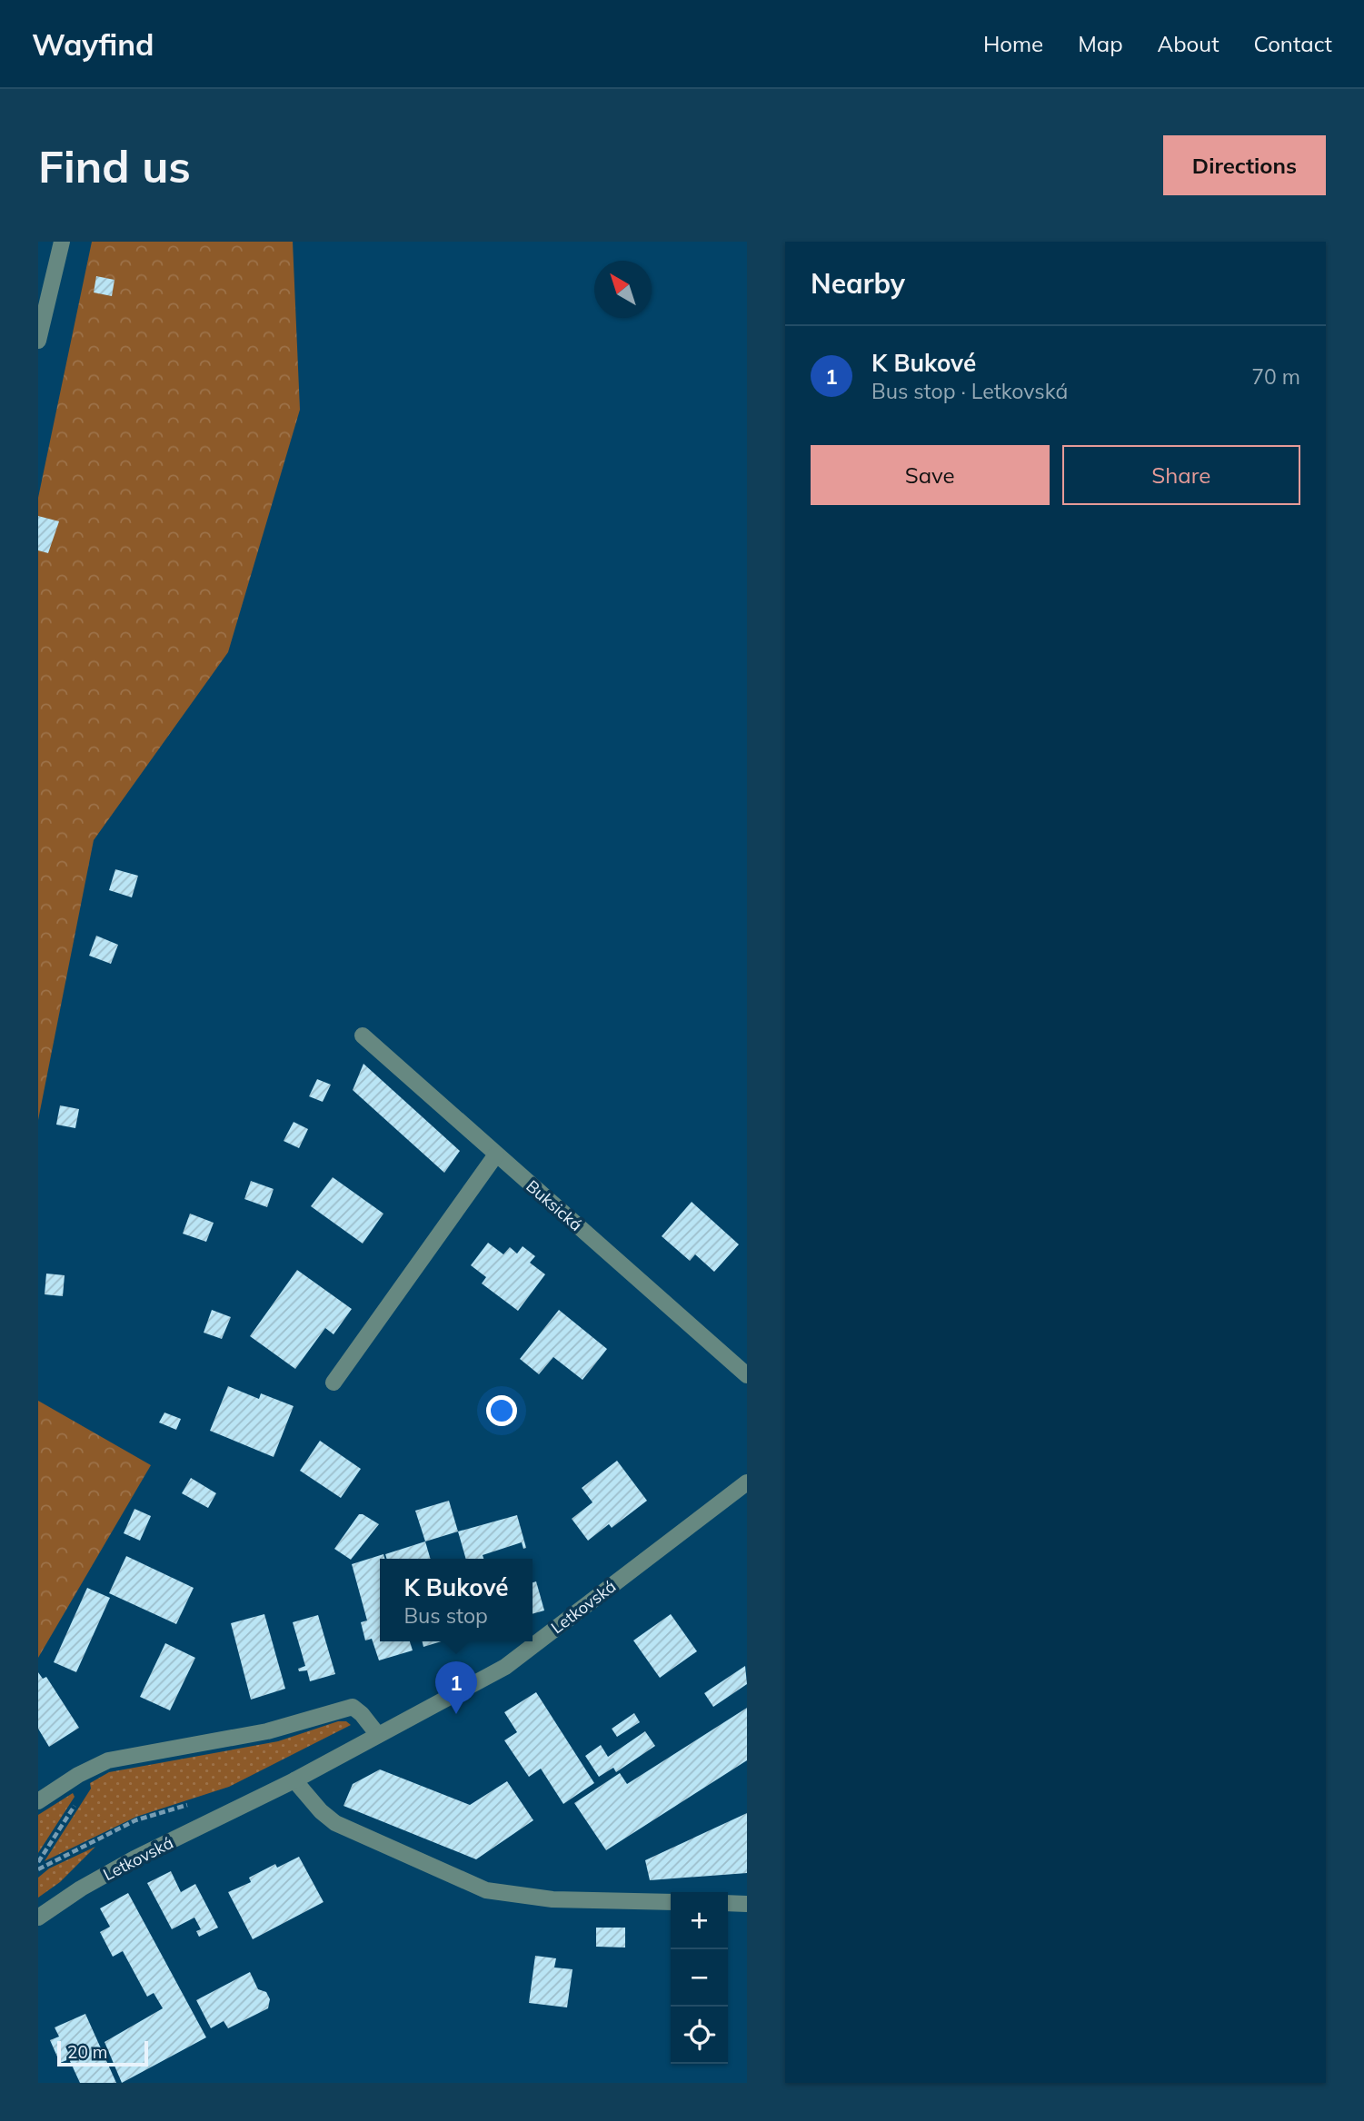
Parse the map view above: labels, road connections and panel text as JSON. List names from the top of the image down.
{
  "streets": {
    "street": ["Buksická", "Letkovská"]
  },
  "scale_bar": "20 m",
  "north": "top left",
  "page": {
    "header": "Wayfind",
    "nav": [
      "Home",
      "Map",
      "About",
      "Contact"
    ],
    "buttons": [
      "Directions",
      ["Save", "Share"]
    ],
    "title": "Find us",
    "heading": "Nearby",
    "list": [
      {
        "mark": "1",
        "name": "K Bukové",
        "note": "Bus stop · Letkovská",
        "value": "70 m"
      }
    ],
    "popup": ["K Bukové", "Bus stop"],
    "pins": "1",
    "map_buttons": ["+", "−"],
    "scale": "20 m"
  }
}
